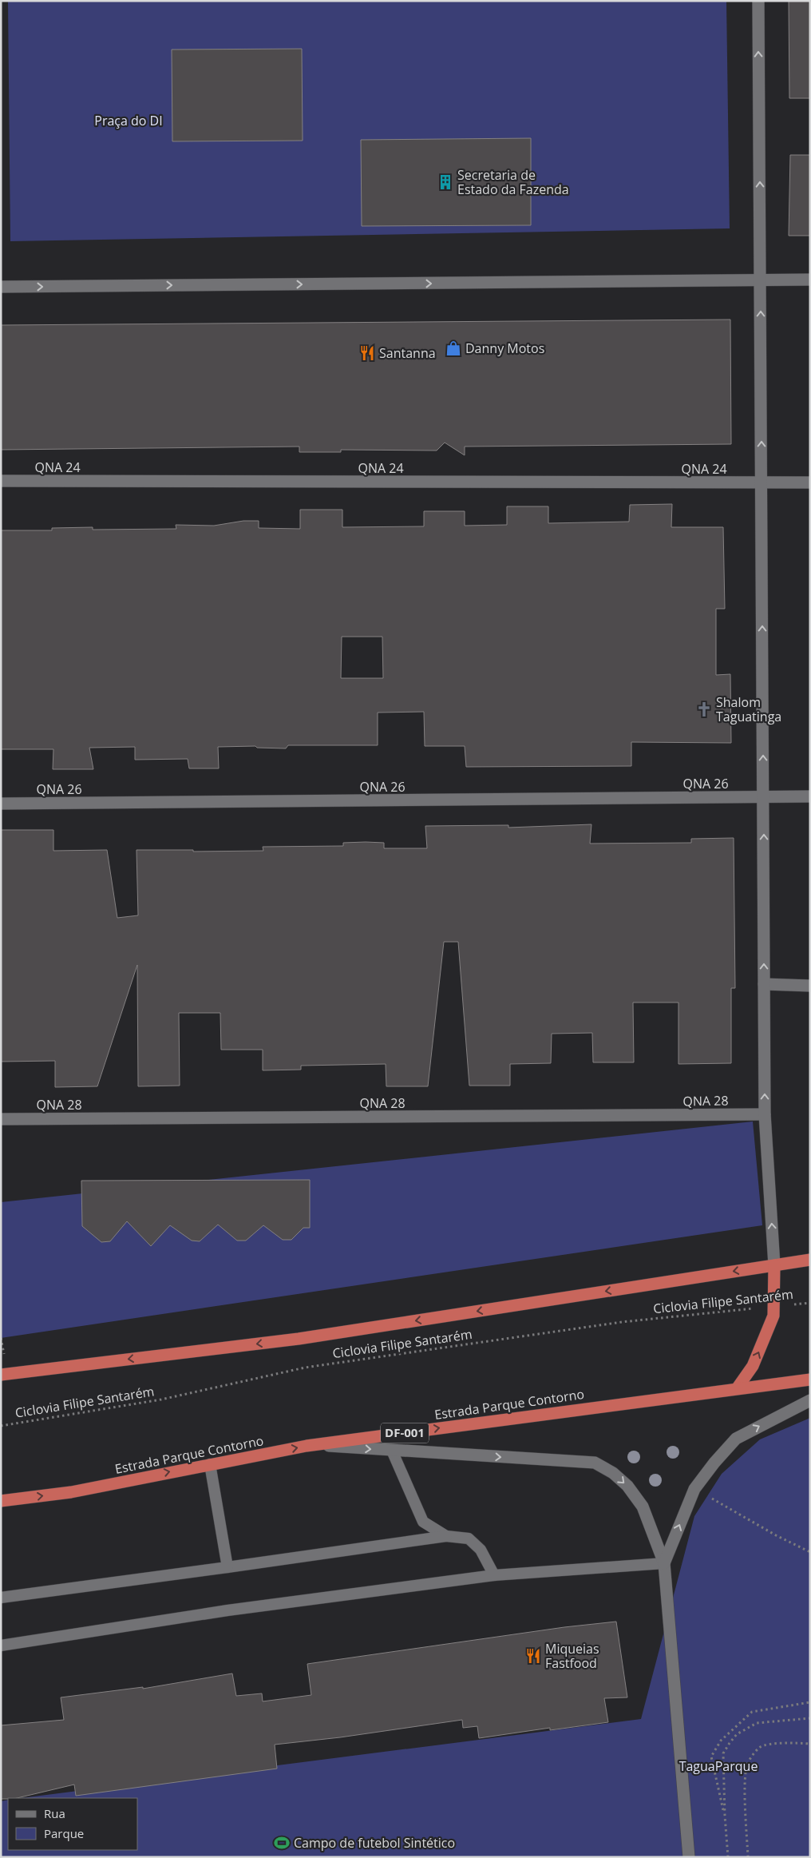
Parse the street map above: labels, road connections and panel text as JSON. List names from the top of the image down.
{
  "streets": {
    "highway": ["Estrada Parque Contorno", "DF-001"],
    "street": ["QNA 24", "QNA 26", "QNA 28"],
    "path": ["Ciclovia Filipe Santarém"]
  },
  "one_way": ["Estrada Parque Contorno"],
  "parks": ["Praça do DI", "TaguaParque"],
  "places": {
    "building": ["Secretaria de Estado da Fazenda"],
    "shop": ["Danny Motos"],
    "restaurant": ["Santanna", "Miqueias Fastfood"],
    "church": ["Shalom Taguatinga"],
    "sports": ["Campo de futebol Sintético"]
  },
  "legend": ["Rua", "Parque"]
}
